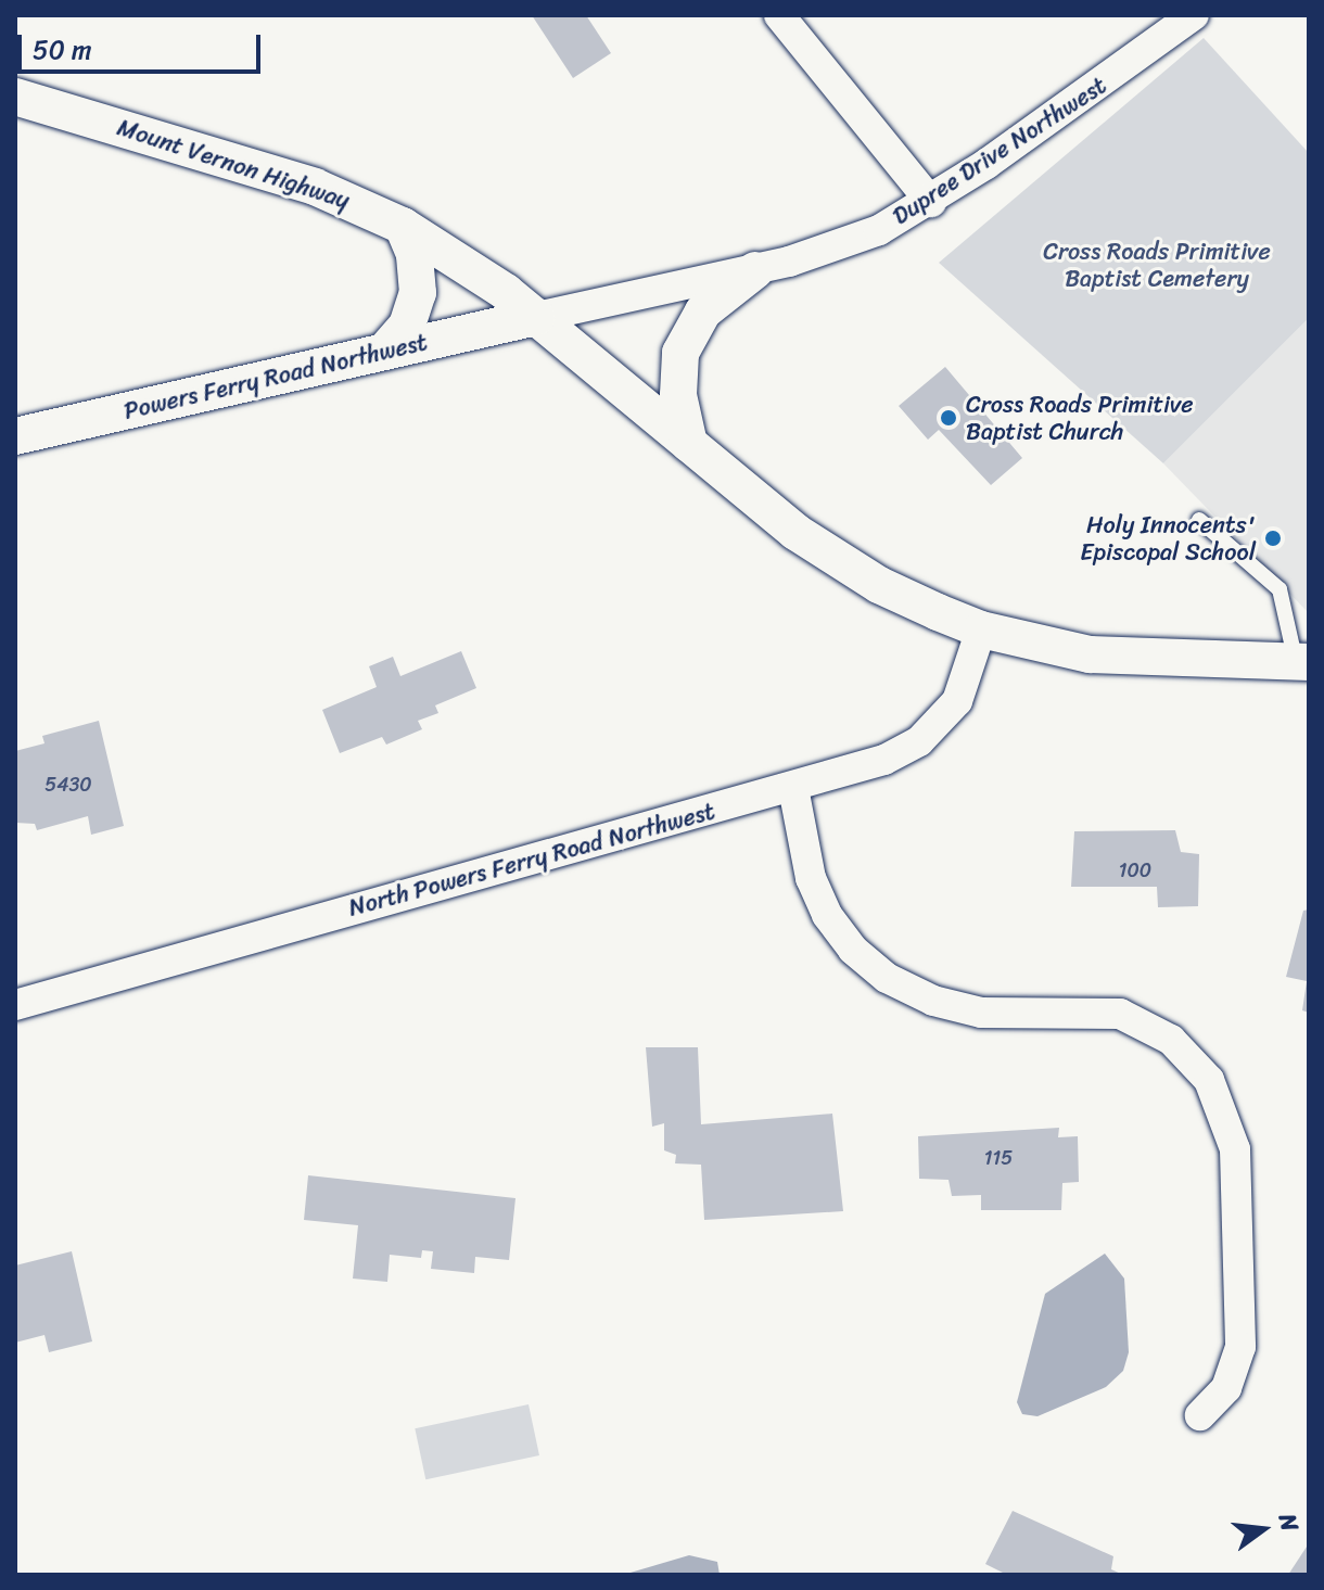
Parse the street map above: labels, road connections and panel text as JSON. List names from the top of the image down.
{
  "streets": {
    "street": [
      "Dupree Drive Northwest",
      "Mount Vernon Highway",
      "Powers Ferry Road Northwest",
      "North Powers Ferry Road Northwest"
    ]
  },
  "crossings": [
    ["Dupree Drive Northwest", "Mount Vernon Highway"],
    ["Dupree Drive Northwest", "Powers Ferry Road Northwest"],
    ["Mount Vernon Highway", "Powers Ferry Road Northwest"],
    ["Mount Vernon Highway", "North Powers Ferry Road Northwest"]
  ],
  "parks": ["Cross Roads Primitive Baptist Cemetery"],
  "places": ["Cross Roads Primitive Baptist Church", "Holy Innocents' Episcopal School"],
  "house_numbers": ["5430", "100", "115"],
  "scale_bar": "50 m",
  "north": "right"
}
